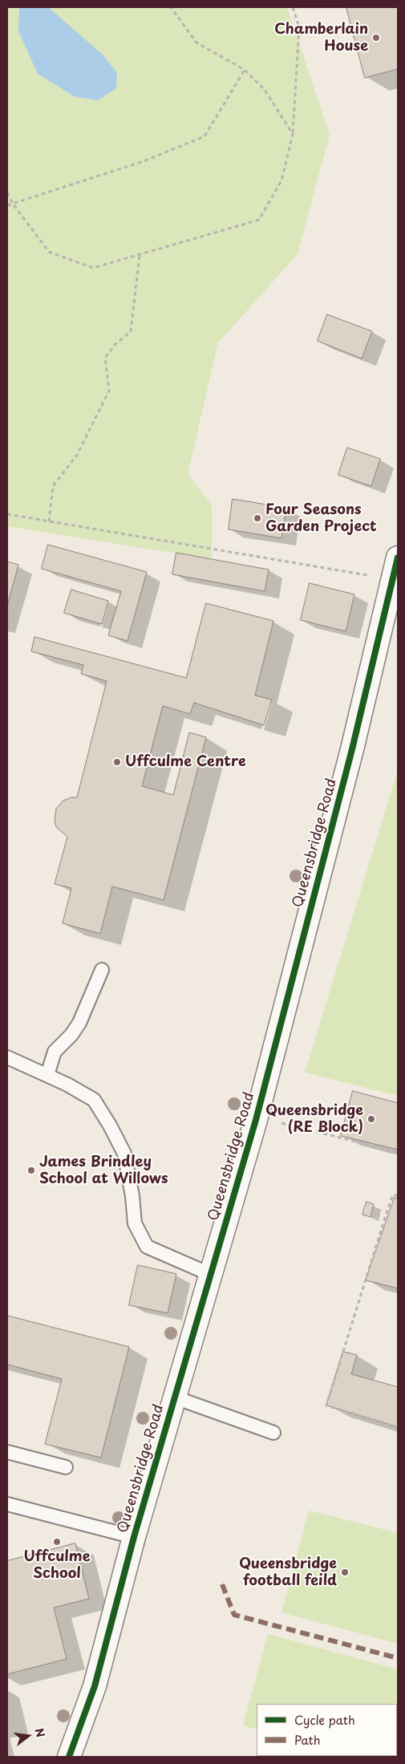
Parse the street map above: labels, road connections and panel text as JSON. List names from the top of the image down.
{
  "streets": {
    "street": ["Queensbridge Road"]
  },
  "places": [
    "Chamberlain House",
    "Four Seasons Garden Project",
    "Uffculme Centre",
    "Queensbridge (RE Block)",
    "James Brindley School at Willows",
    "Uffculme School",
    "Queensbridge football feild"
  ],
  "legend": ["Cycle path", "Path"],
  "north": "right"
}
